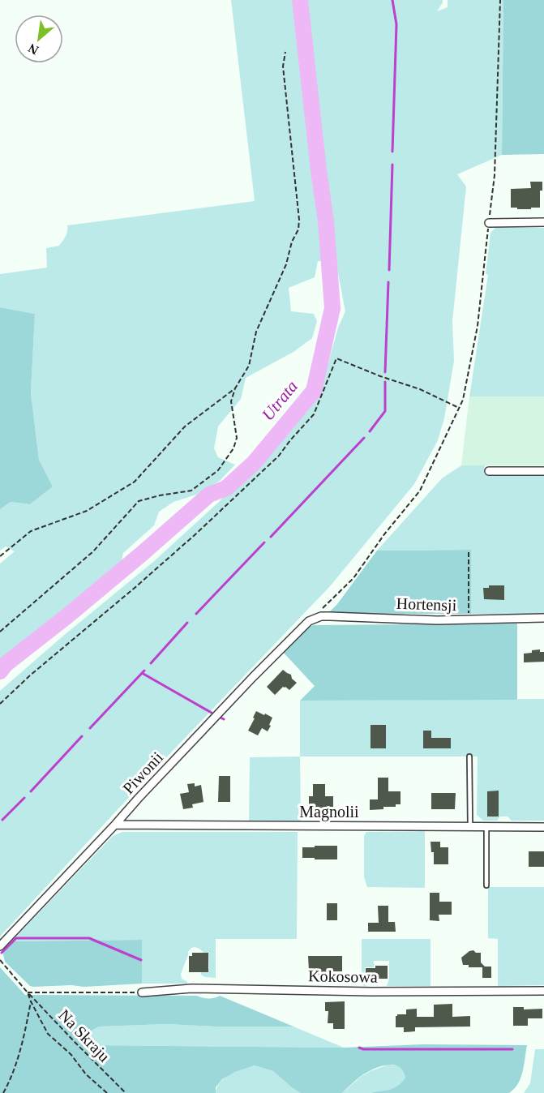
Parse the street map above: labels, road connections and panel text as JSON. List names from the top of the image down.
{
  "streets": {
    "street": [
      "Hortensji",
      "Piwonii",
      "Magnolii",
      "Kokosowa"
    ],
    "path": ["Na Skraju"]
  },
  "crossings": [
    ["Hortensji", "Piwonii"],
    ["Piwonii", "Magnolii"]
  ],
  "water": ["Utrata"],
  "north": "bottom left"
}
